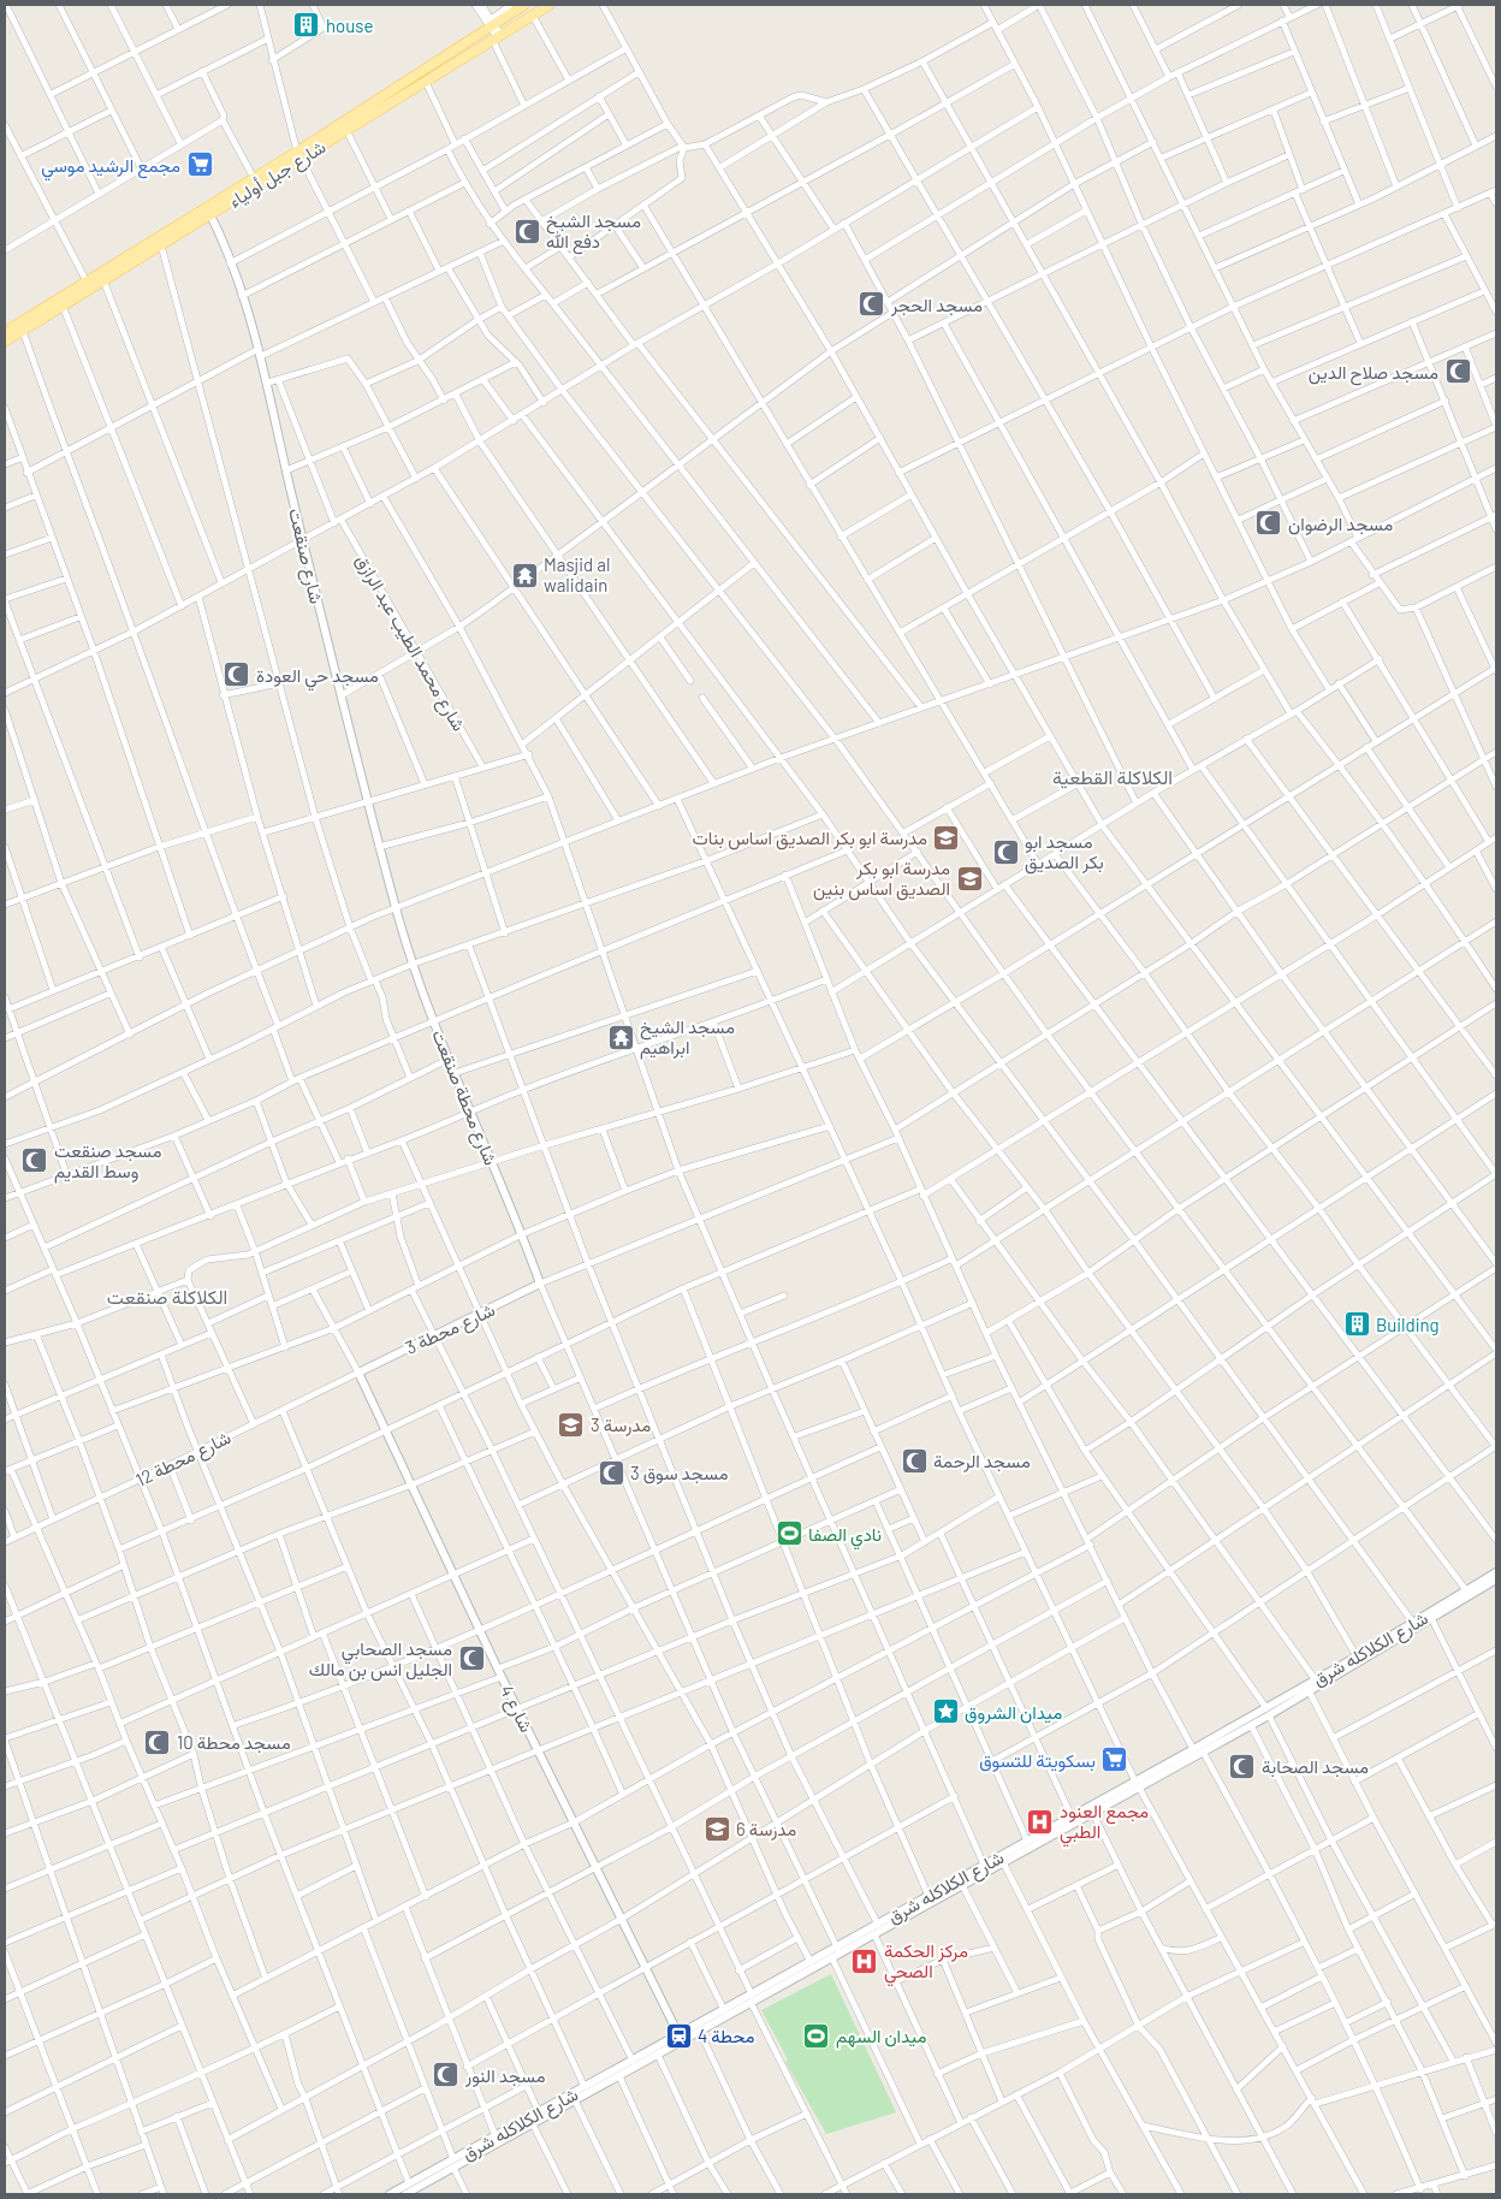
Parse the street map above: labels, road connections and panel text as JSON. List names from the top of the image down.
{
  "streets": {
    "main road": ["شارع جبل أولياء"],
    "street": [
      "شارع صنقعت",
      "شارع محمد الطيب عبد الرازق",
      "شارع محطة صنقعت",
      "شارع محطة 3",
      "شارع محطة 12",
      "شارع الكلاكله شرق",
      "شارع 4"
    ]
  },
  "crossings": [
    ["شارع جبل أولياء", "شارع صنقعت"],
    ["شارع صنقعت", "شارع محطة صنقعت"],
    ["شارع محطة صنقعت", "شارع محطة 3"],
    ["شارع محطة 3", "شارع محطة 12"],
    ["شارع محطة 3", "شارع 4"],
    ["شارع محطة 12", "شارع 4"],
    ["شارع الكلاكله شرق", "شارع 4"]
  ],
  "districts": ["الكلاكلة القطعية", "الكلاكلة صنقعت"],
  "places": {
    "building": ["house", "Building"],
    "supermarket": ["مجمع الرشيد موسي", "بسكويتة للتسوق"],
    "mosque": [
      "مسجد الشيخ دفع الله",
      "مسجد الحجر",
      "مسجد صلاح الدين",
      "مسجد الرضوان",
      "مسجد حي العودة",
      "مسجد ابو بكر الصديق",
      "مسجد صنقعت وسط القديم",
      "مسجد الرحمة",
      "مسجد سوق 3",
      "مسجد الصحابي الجليل انس بن مالك",
      "مسجد محطة 10",
      "مسجد الصحابة",
      "مسجد النور"
    ],
    "temple": ["Masjid al walidain", "مسجد الشيخ ابراهيم"],
    "school or university": [
      "مدرسة ابو بكر الصديق اساس بنات",
      "مدرسة ابو بكر الصديق اساس بنين",
      "مدرسة 3",
      "مدرسة 6"
    ],
    "sports": ["نادي الصفا", "ميدان السهم"],
    "place": ["ميدان الشروق"],
    "hospital": ["مجمع العنود الطبي", "مركز الحكمة الصحي"],
    "station": ["محطة 4"]
  }
}
